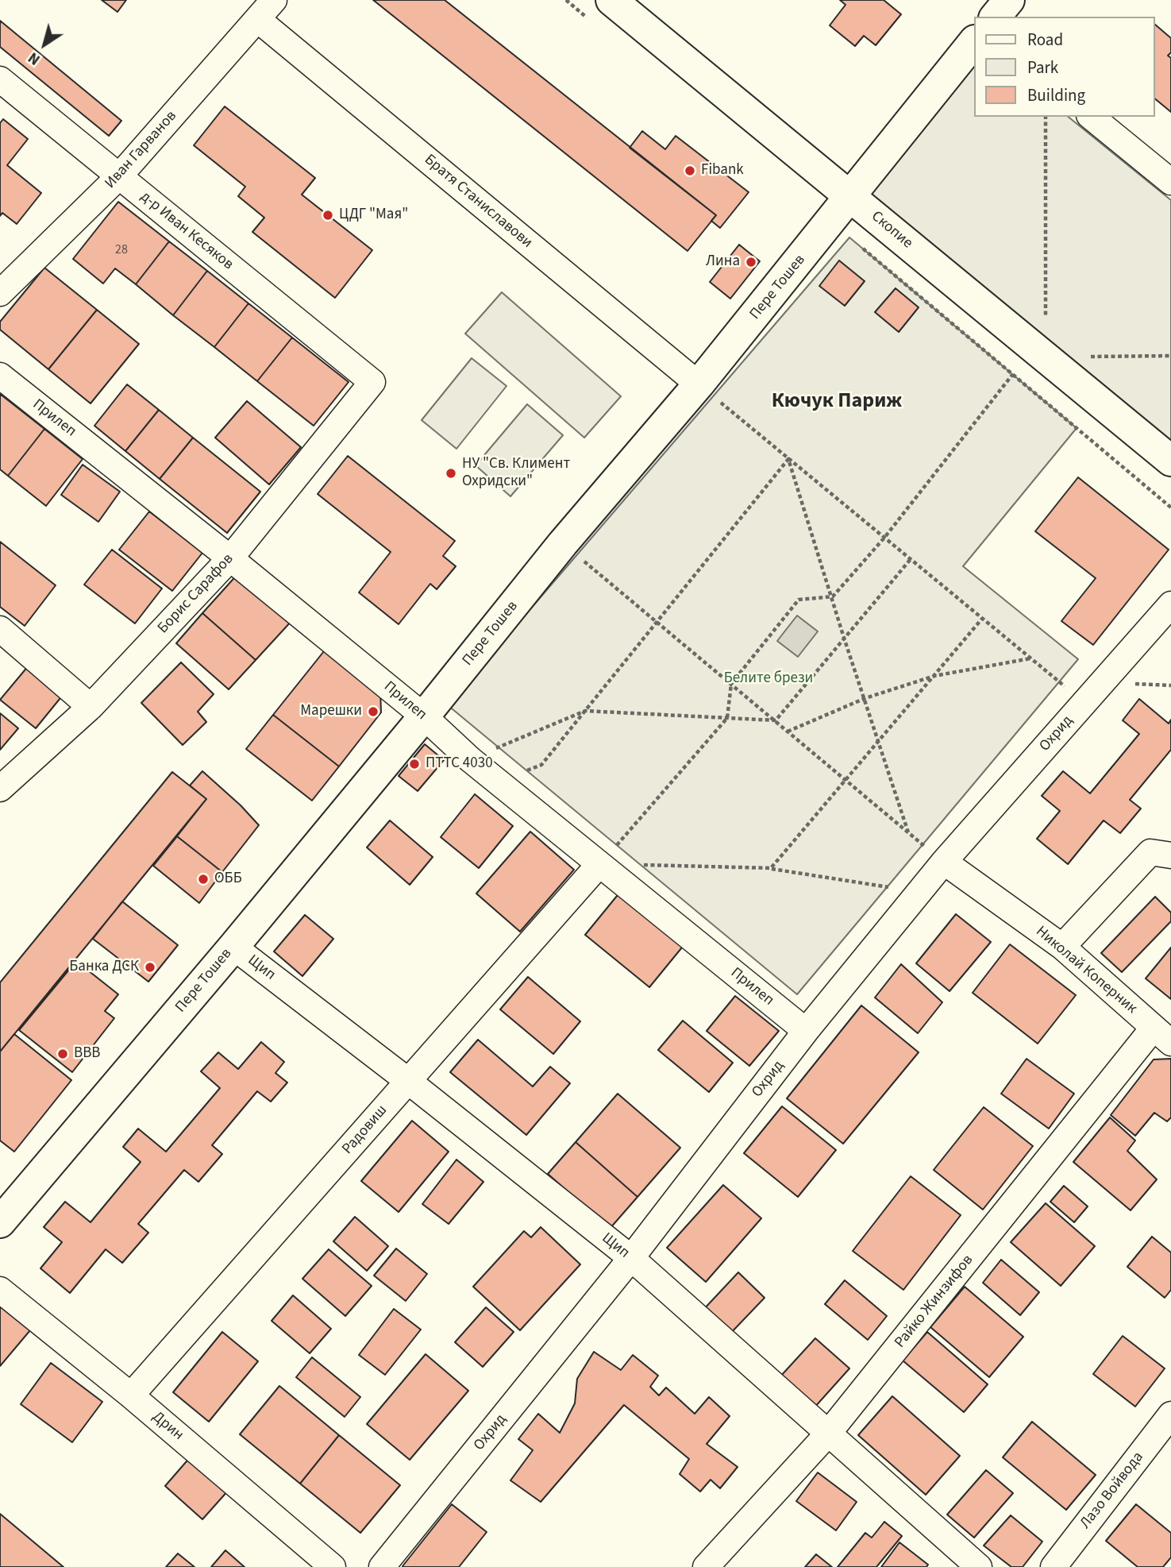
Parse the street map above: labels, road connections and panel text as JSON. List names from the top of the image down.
{
  "streets": {
    "street": [
      "Иван Гарванов",
      "Братя Станиславови",
      "Скопие",
      "д-р Иван Кесяков",
      "Пере Тошев",
      "Прилеп",
      "Борис Сарафов",
      "Охрид",
      "Щип",
      "Николай Коперник",
      "Радовиш",
      "Райко Жинзифов",
      "Дрин",
      "Лазо Войвода"
    ]
  },
  "crossings": [
    ["Иван Гарванов", "Братя Станиславови"],
    ["Иван Гарванов", "д-р Иван Кесяков"],
    ["Братя Станиславови", "Пере Тошев"],
    ["Скопие", "Пере Тошев"],
    ["д-р Иван Кесяков", "Борис Сарафов"],
    ["Пере Тошев", "Прилеп"],
    ["Пере Тошев", "Щип"],
    ["Прилеп", "Борис Сарафов"],
    ["Прилеп", "Охрид"],
    ["Прилеп", "Радовиш"],
    ["Охрид", "Щип"],
    ["Охрид", "Николай Коперник"],
    ["Щип", "Радовиш"],
    ["Щип", "Райко Жинзифов"],
    ["Николай Коперник", "Райко Жинзифов"],
    ["Радовиш", "Дрин"]
  ],
  "districts": ["Кючук Париж"],
  "parks": ["Белите брези"],
  "places": [
    "Fibank",
    "ЦДГ \"Мая\"",
    "Лина",
    "НУ \"Св. Климент Охридски\"",
    "Марешки",
    "ПТТС 4030",
    "ОББ",
    "Банка ДСК",
    "BBB"
  ],
  "house_numbers": ["28"],
  "legend": ["Road", "Park", "Building"],
  "north": "bottom left"
}
